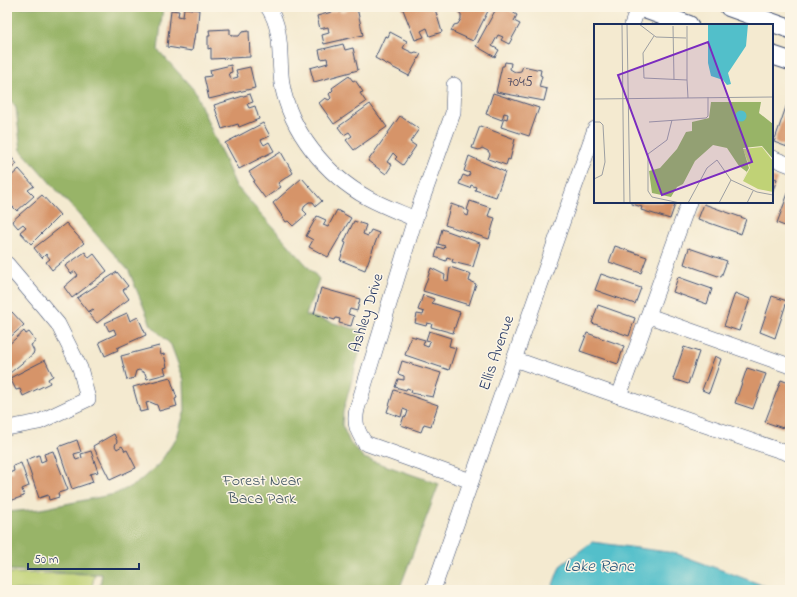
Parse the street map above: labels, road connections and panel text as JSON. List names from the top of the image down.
{
  "streets": {
    "street": ["Ashley Drive", "Ellis Avenue"]
  },
  "crossings": [
    ["Ashley Drive", "Ellis Avenue"]
  ],
  "water": ["Lake Ranc"],
  "parks": ["Forest Near Baca Park"],
  "house_numbers": ["7045"],
  "scale_bar": "50 m"
}
